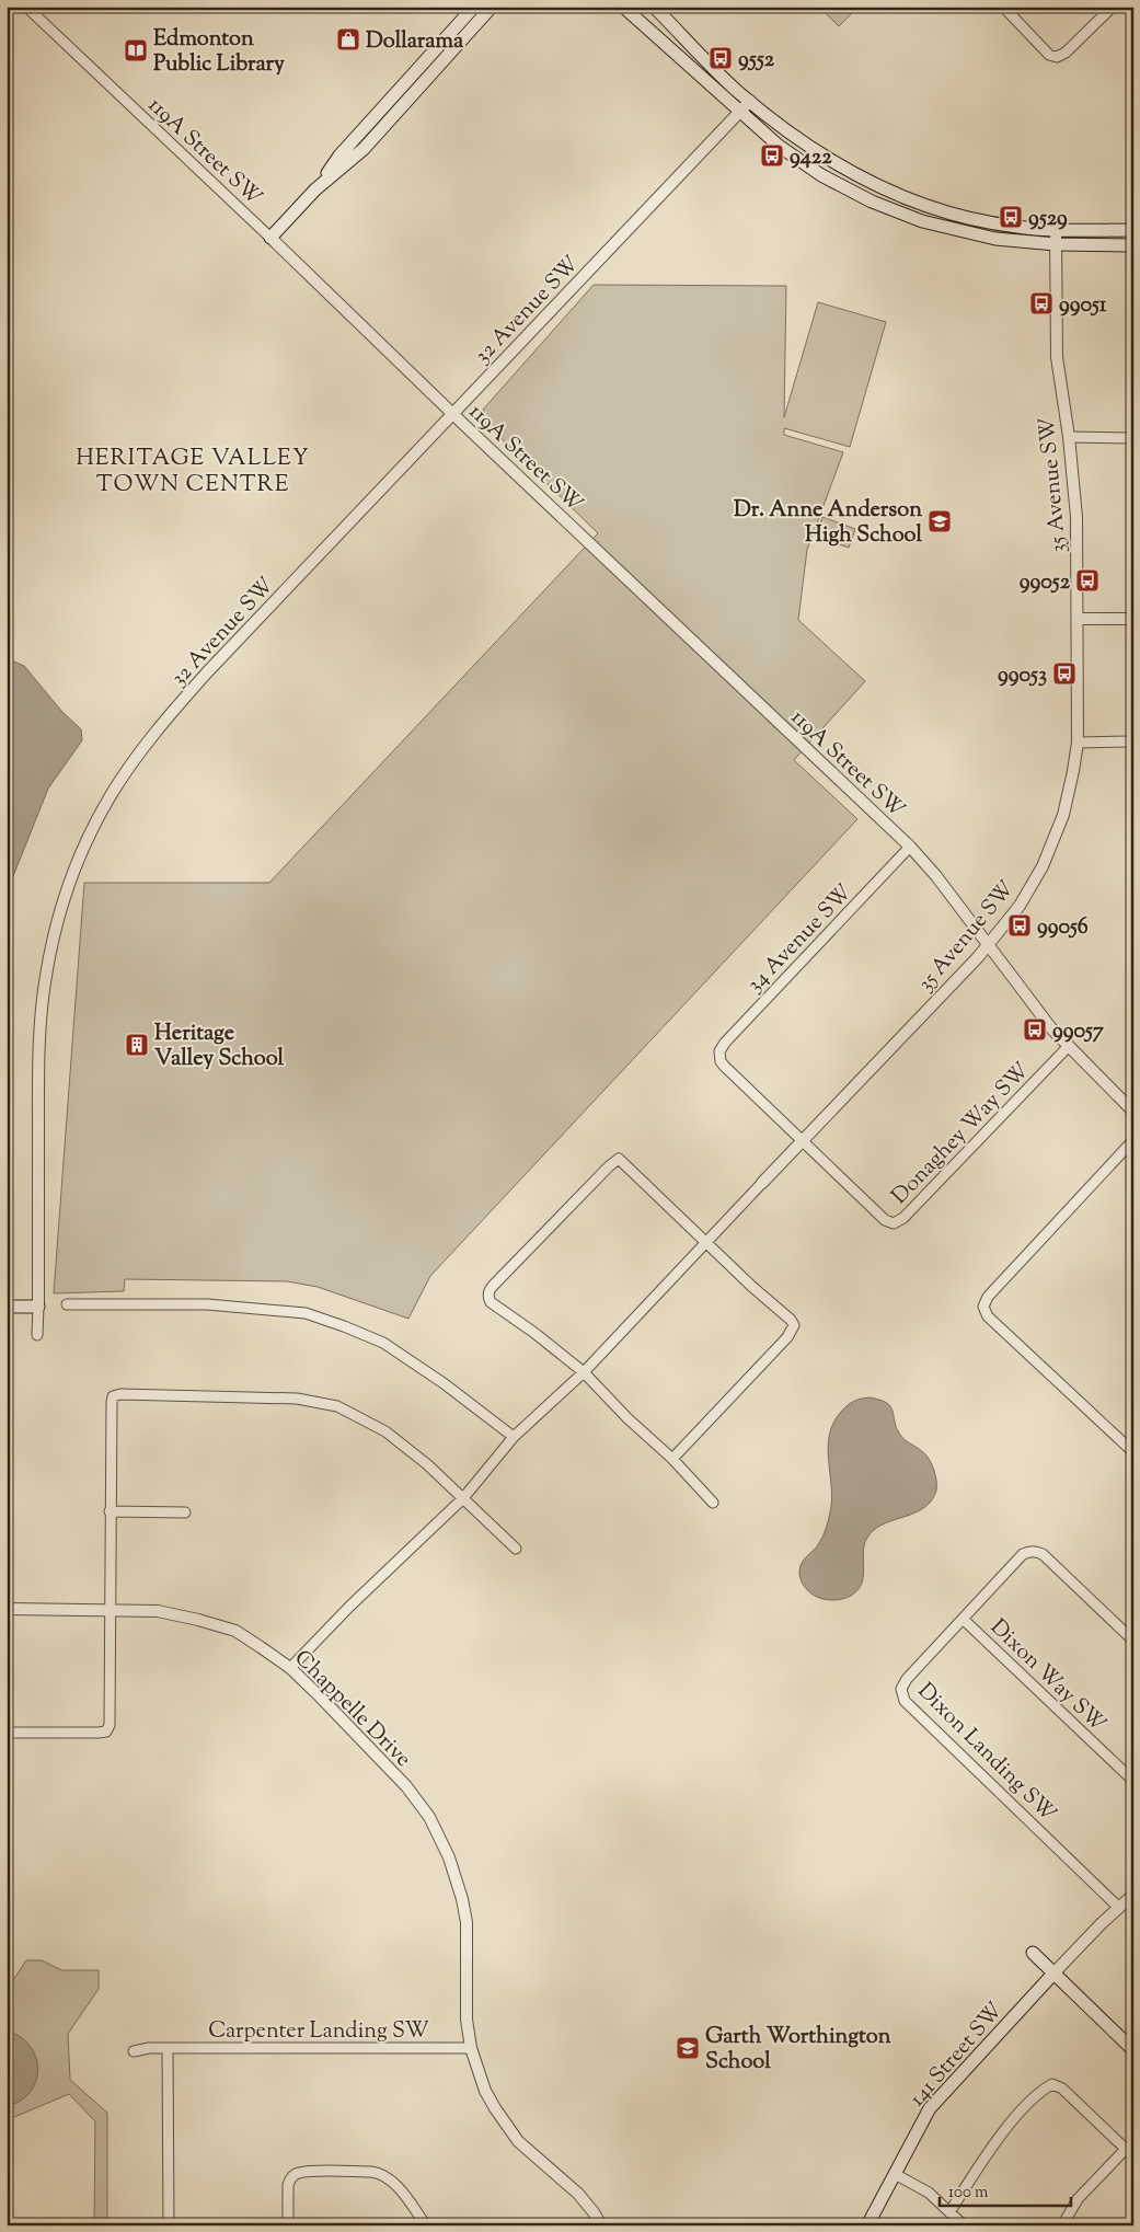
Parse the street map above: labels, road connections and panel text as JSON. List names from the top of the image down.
{
  "streets": {
    "main road": ["141 Street SW"],
    "street": [
      "119A Street SW",
      "32 Avenue SW",
      "35 Avenue SW",
      "34 Avenue SW",
      "Donaghey Way SW",
      "Dixon Way SW",
      "Chappelle Drive",
      "Dixon Landing SW",
      "Carpenter Landing SW"
    ]
  },
  "crossings": [
    ["119A Street SW", "32 Avenue SW"],
    ["119A Street SW", "35 Avenue SW"],
    ["119A Street SW", "34 Avenue SW"],
    ["119A Street SW", "Donaghey Way SW"],
    ["35 Avenue SW", "34 Avenue SW"],
    ["35 Avenue SW", "Donaghey Way SW"],
    ["34 Avenue SW", "Donaghey Way SW"],
    ["Dixon Way SW", "Dixon Landing SW"],
    ["Chappelle Drive", "Carpenter Landing SW"]
  ],
  "districts": ["HERITAGE VALLEY TOWN CENTRE"],
  "places": {
    "shop": ["Dollarama"],
    "library": ["Edmonton Public Library"],
    "bus stop": [
      "9552",
      "9422",
      "9529",
      "99051",
      "99052",
      "99053",
      "99056",
      "99057"
    ],
    "school or university": ["Dr. Anne Anderson High School", "Garth Worthington School"],
    "building": ["Heritage Valley School"]
  },
  "scale_bar": "100 m"
}
